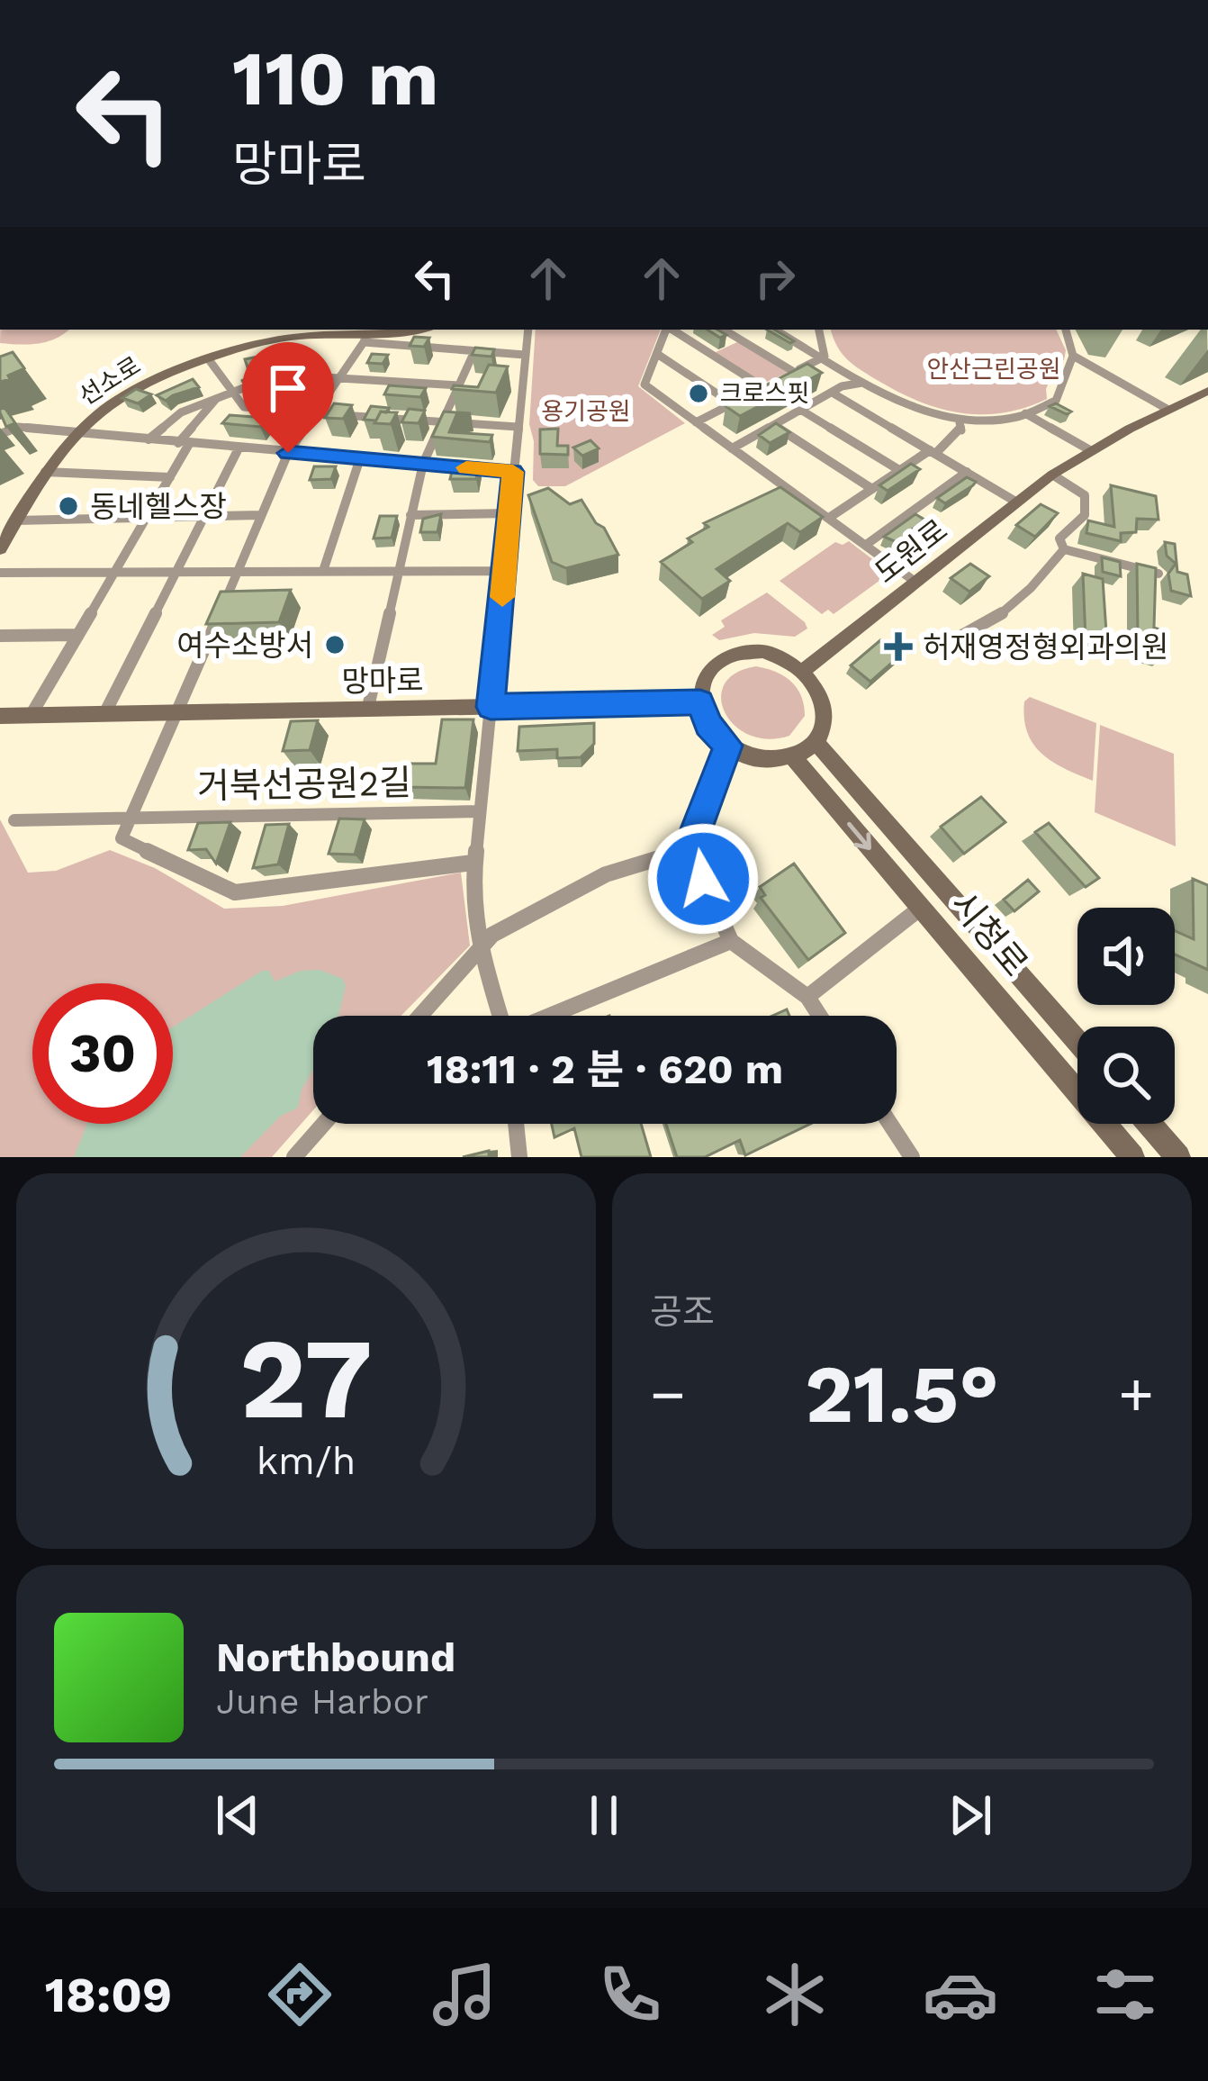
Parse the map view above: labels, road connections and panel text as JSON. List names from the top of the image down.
{
  "streets": {
    "street": [
      "선소로",
      "도원로",
      "망마로",
      "거북선공원2길",
      "시청로"
    ]
  },
  "crossings": [
    ["선소로", "거북선공원2길"],
    ["도원로", "망마로"],
    ["도원로", "시청로"],
    ["망마로", "거북선공원2길"],
    ["망마로", "시청로"]
  ],
  "parks": ["안산근린공원", "용기공원"],
  "places": {
    "other": ["크로스핏", "동네헬스장", "여수소방서"],
    "health": ["허재영정형외과의원"]
  },
  "page": {
    "turn": ["110 m", "망마로"],
    "limit": "30",
    "trip": "18:11 · 2 분 · 620 m",
    "tile": "공조",
    "heat": ["−", "21.5°", "+"],
    "song": ["Northbound", "June Harbor"],
    "tabs": "18:09",
    "gauge": ["27", "km/h"]
  }
}
